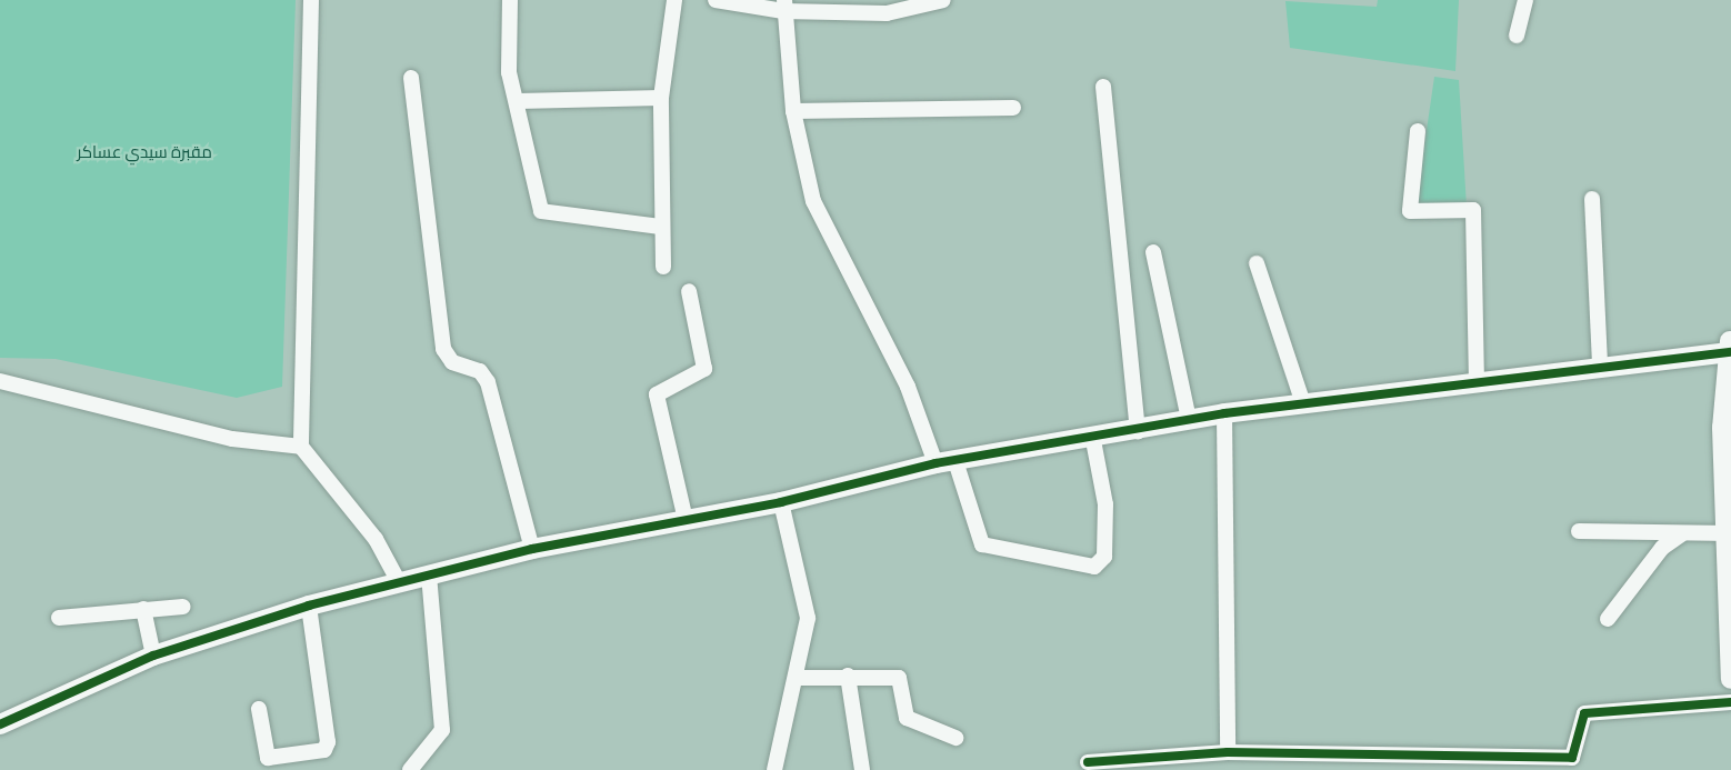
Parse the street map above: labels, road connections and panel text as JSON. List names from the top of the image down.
{
  "parks": ["مقبرة سيدي عساكر"]
}
